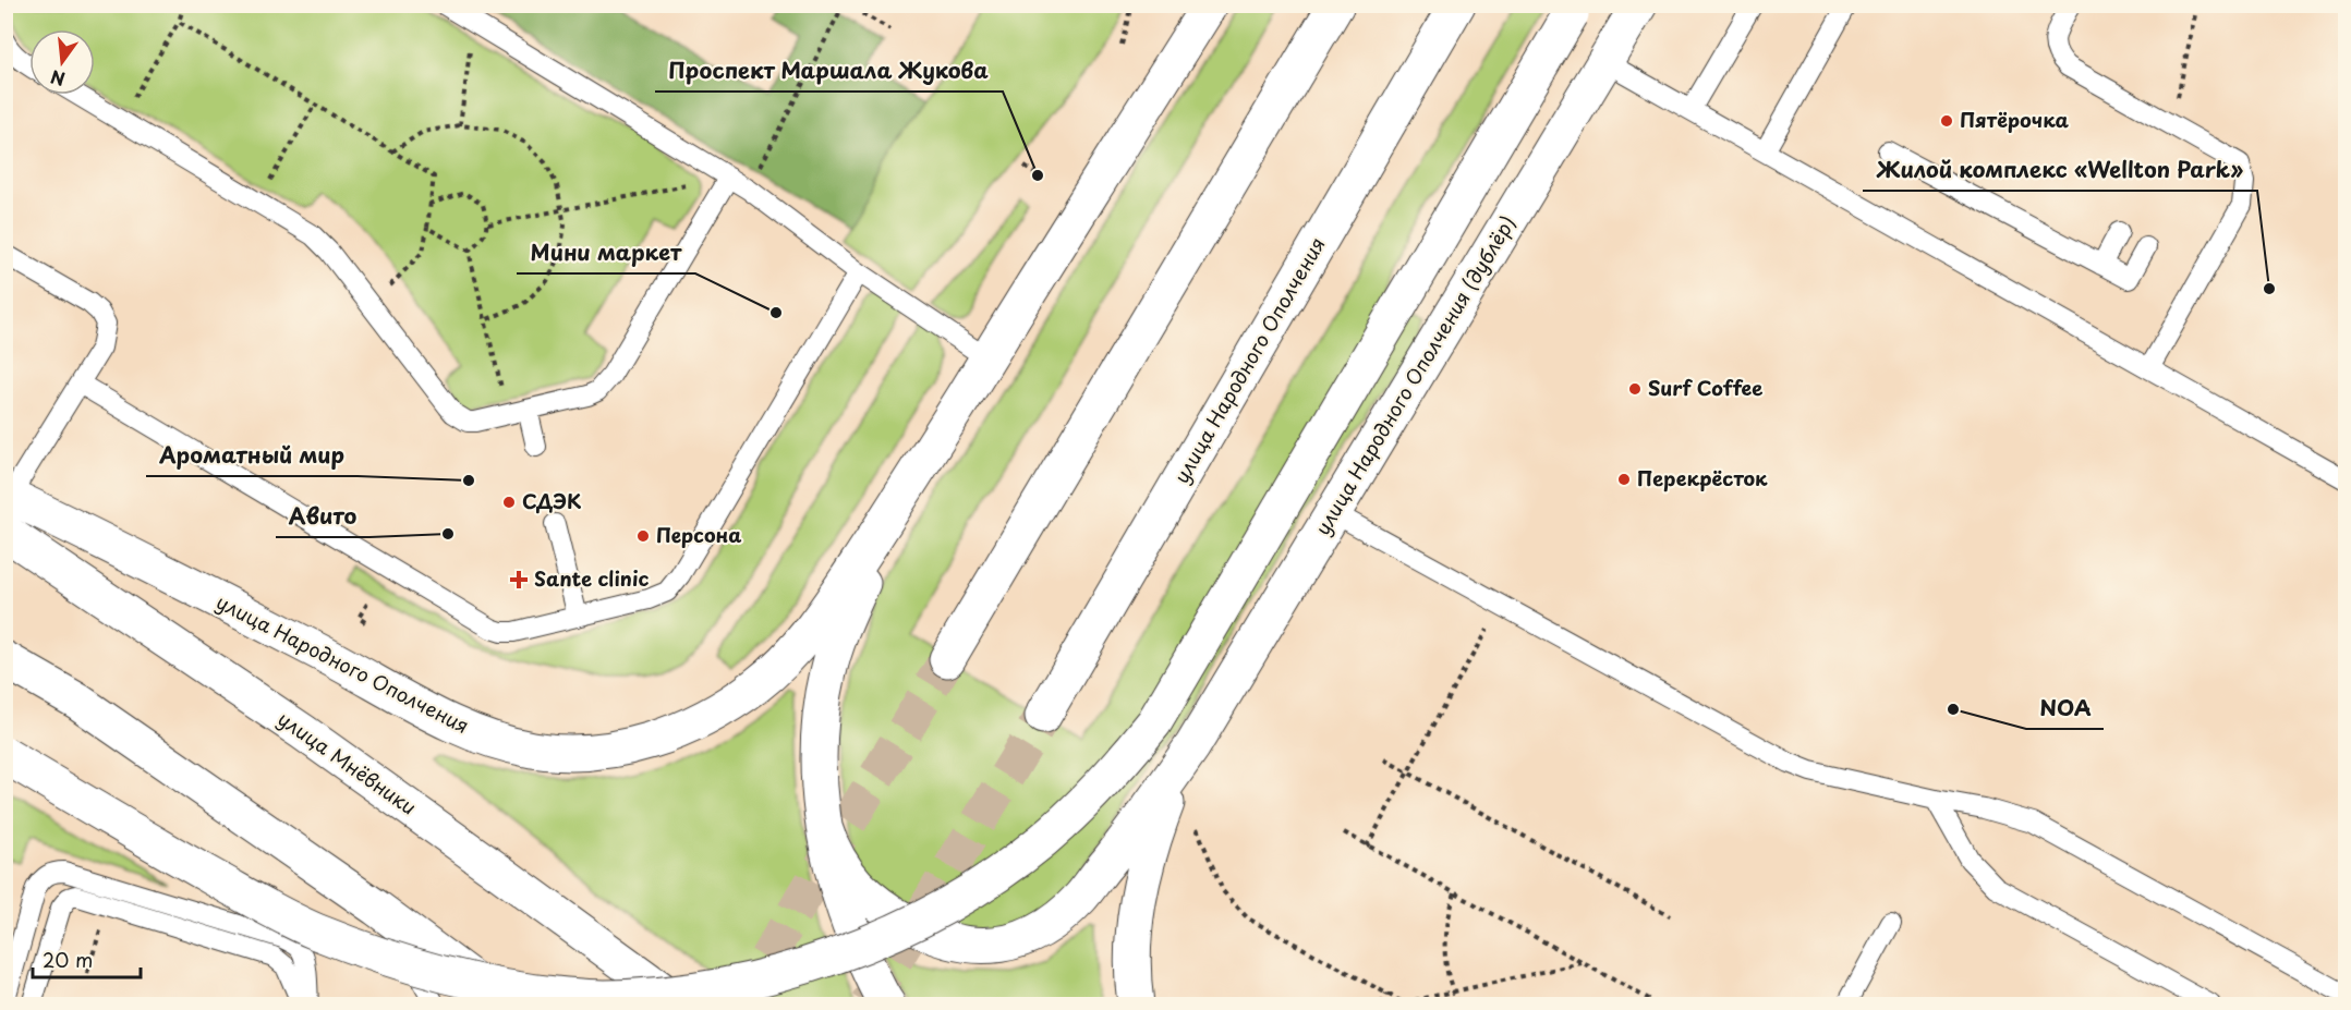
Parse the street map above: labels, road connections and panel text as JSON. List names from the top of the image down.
{
  "streets": {
    "main road": ["улица Народного Ополчения", "улица Народного Ополчения (дублёр)", "улица Мнёвники"]
  },
  "places": {
    "other": [
      "Пятёрочка",
      "Проспект Маршала Жукова",
      "Жилой комплекс «Wellton Park»",
      "Мини маркет",
      "Surf Coffee",
      "Перекрёсток",
      "Ароматный мир",
      "СДЭК",
      "Авито",
      "Персона",
      "NOA"
    ],
    "health": ["Sante clinic"]
  },
  "scale_bar": "20 m",
  "north": "bottom"
}
